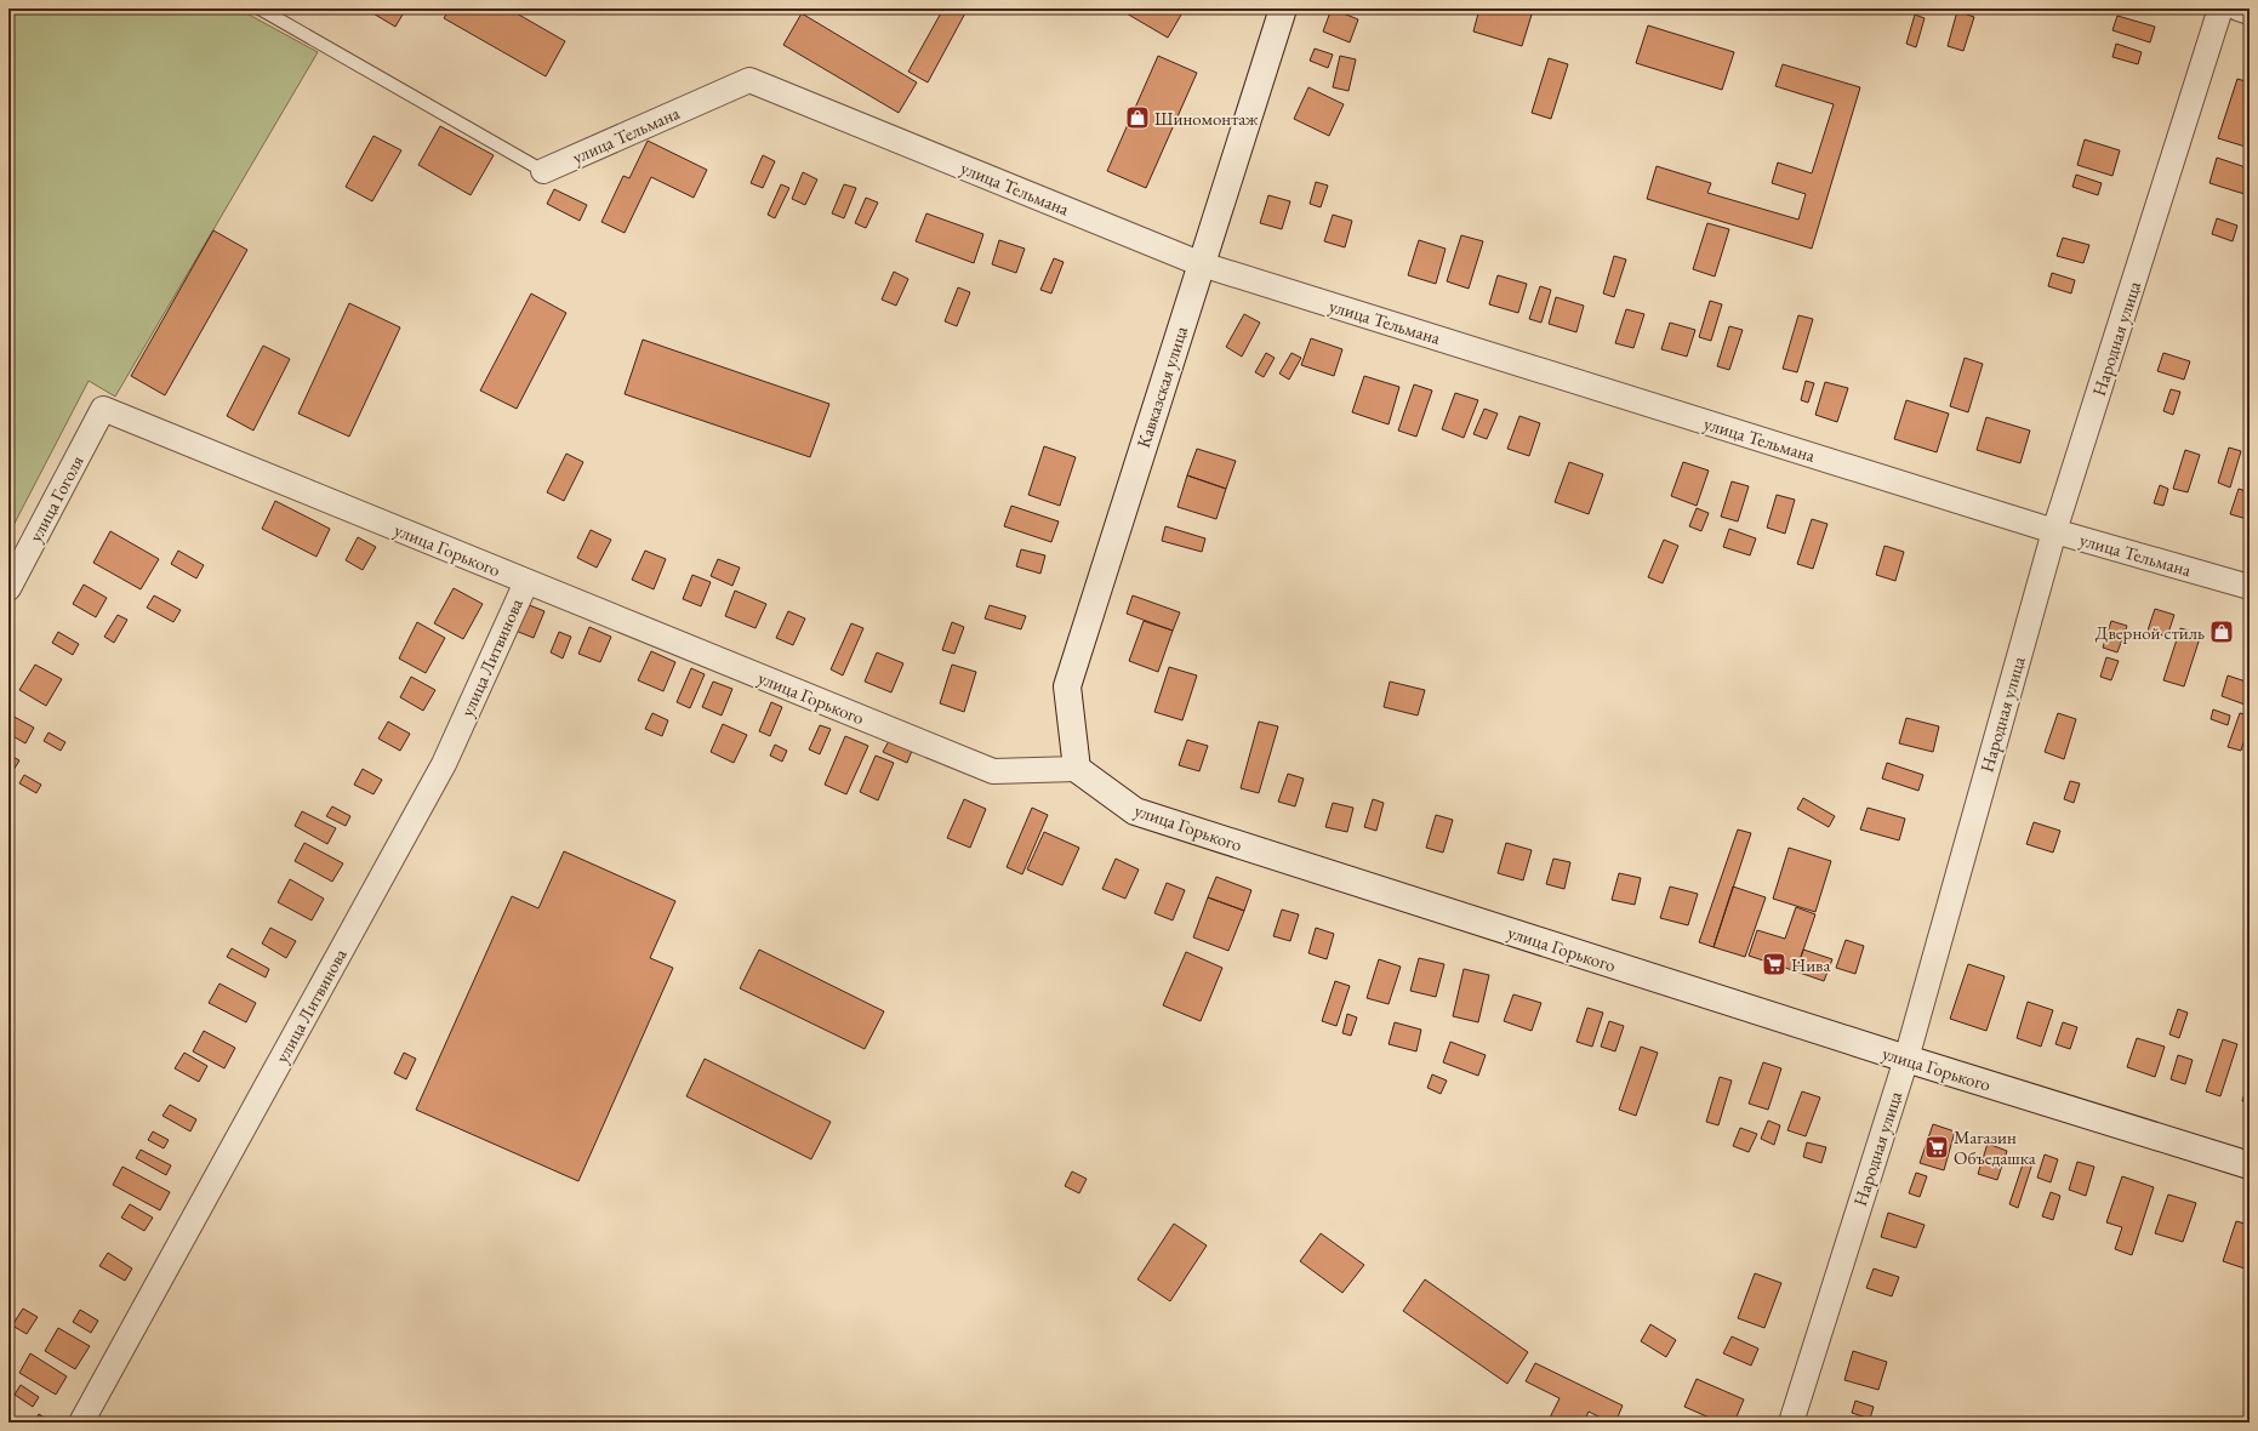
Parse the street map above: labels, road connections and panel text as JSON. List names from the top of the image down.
{
  "streets": {
    "main road": ["Кавказская улица", "улица Горького"],
    "street": [
      "улица Тельмана",
      "Народная улица",
      "улица Гоголя",
      "улица Литвинова"
    ]
  },
  "crossings": [
    ["улица Тельмана", "Народная улица"],
    ["улица Тельмана", "Кавказская улица"],
    ["Народная улица", "улица Горького"],
    ["Кавказская улица", "улица Горького"],
    ["улица Гоголя", "улица Горького"],
    ["улица Горького", "улица Литвинова"]
  ],
  "places": {
    "shop": ["Шиномонтаж", "Дверной стиль"],
    "supermarket": ["Нива", "Магазин Объедашка"]
  }
}
